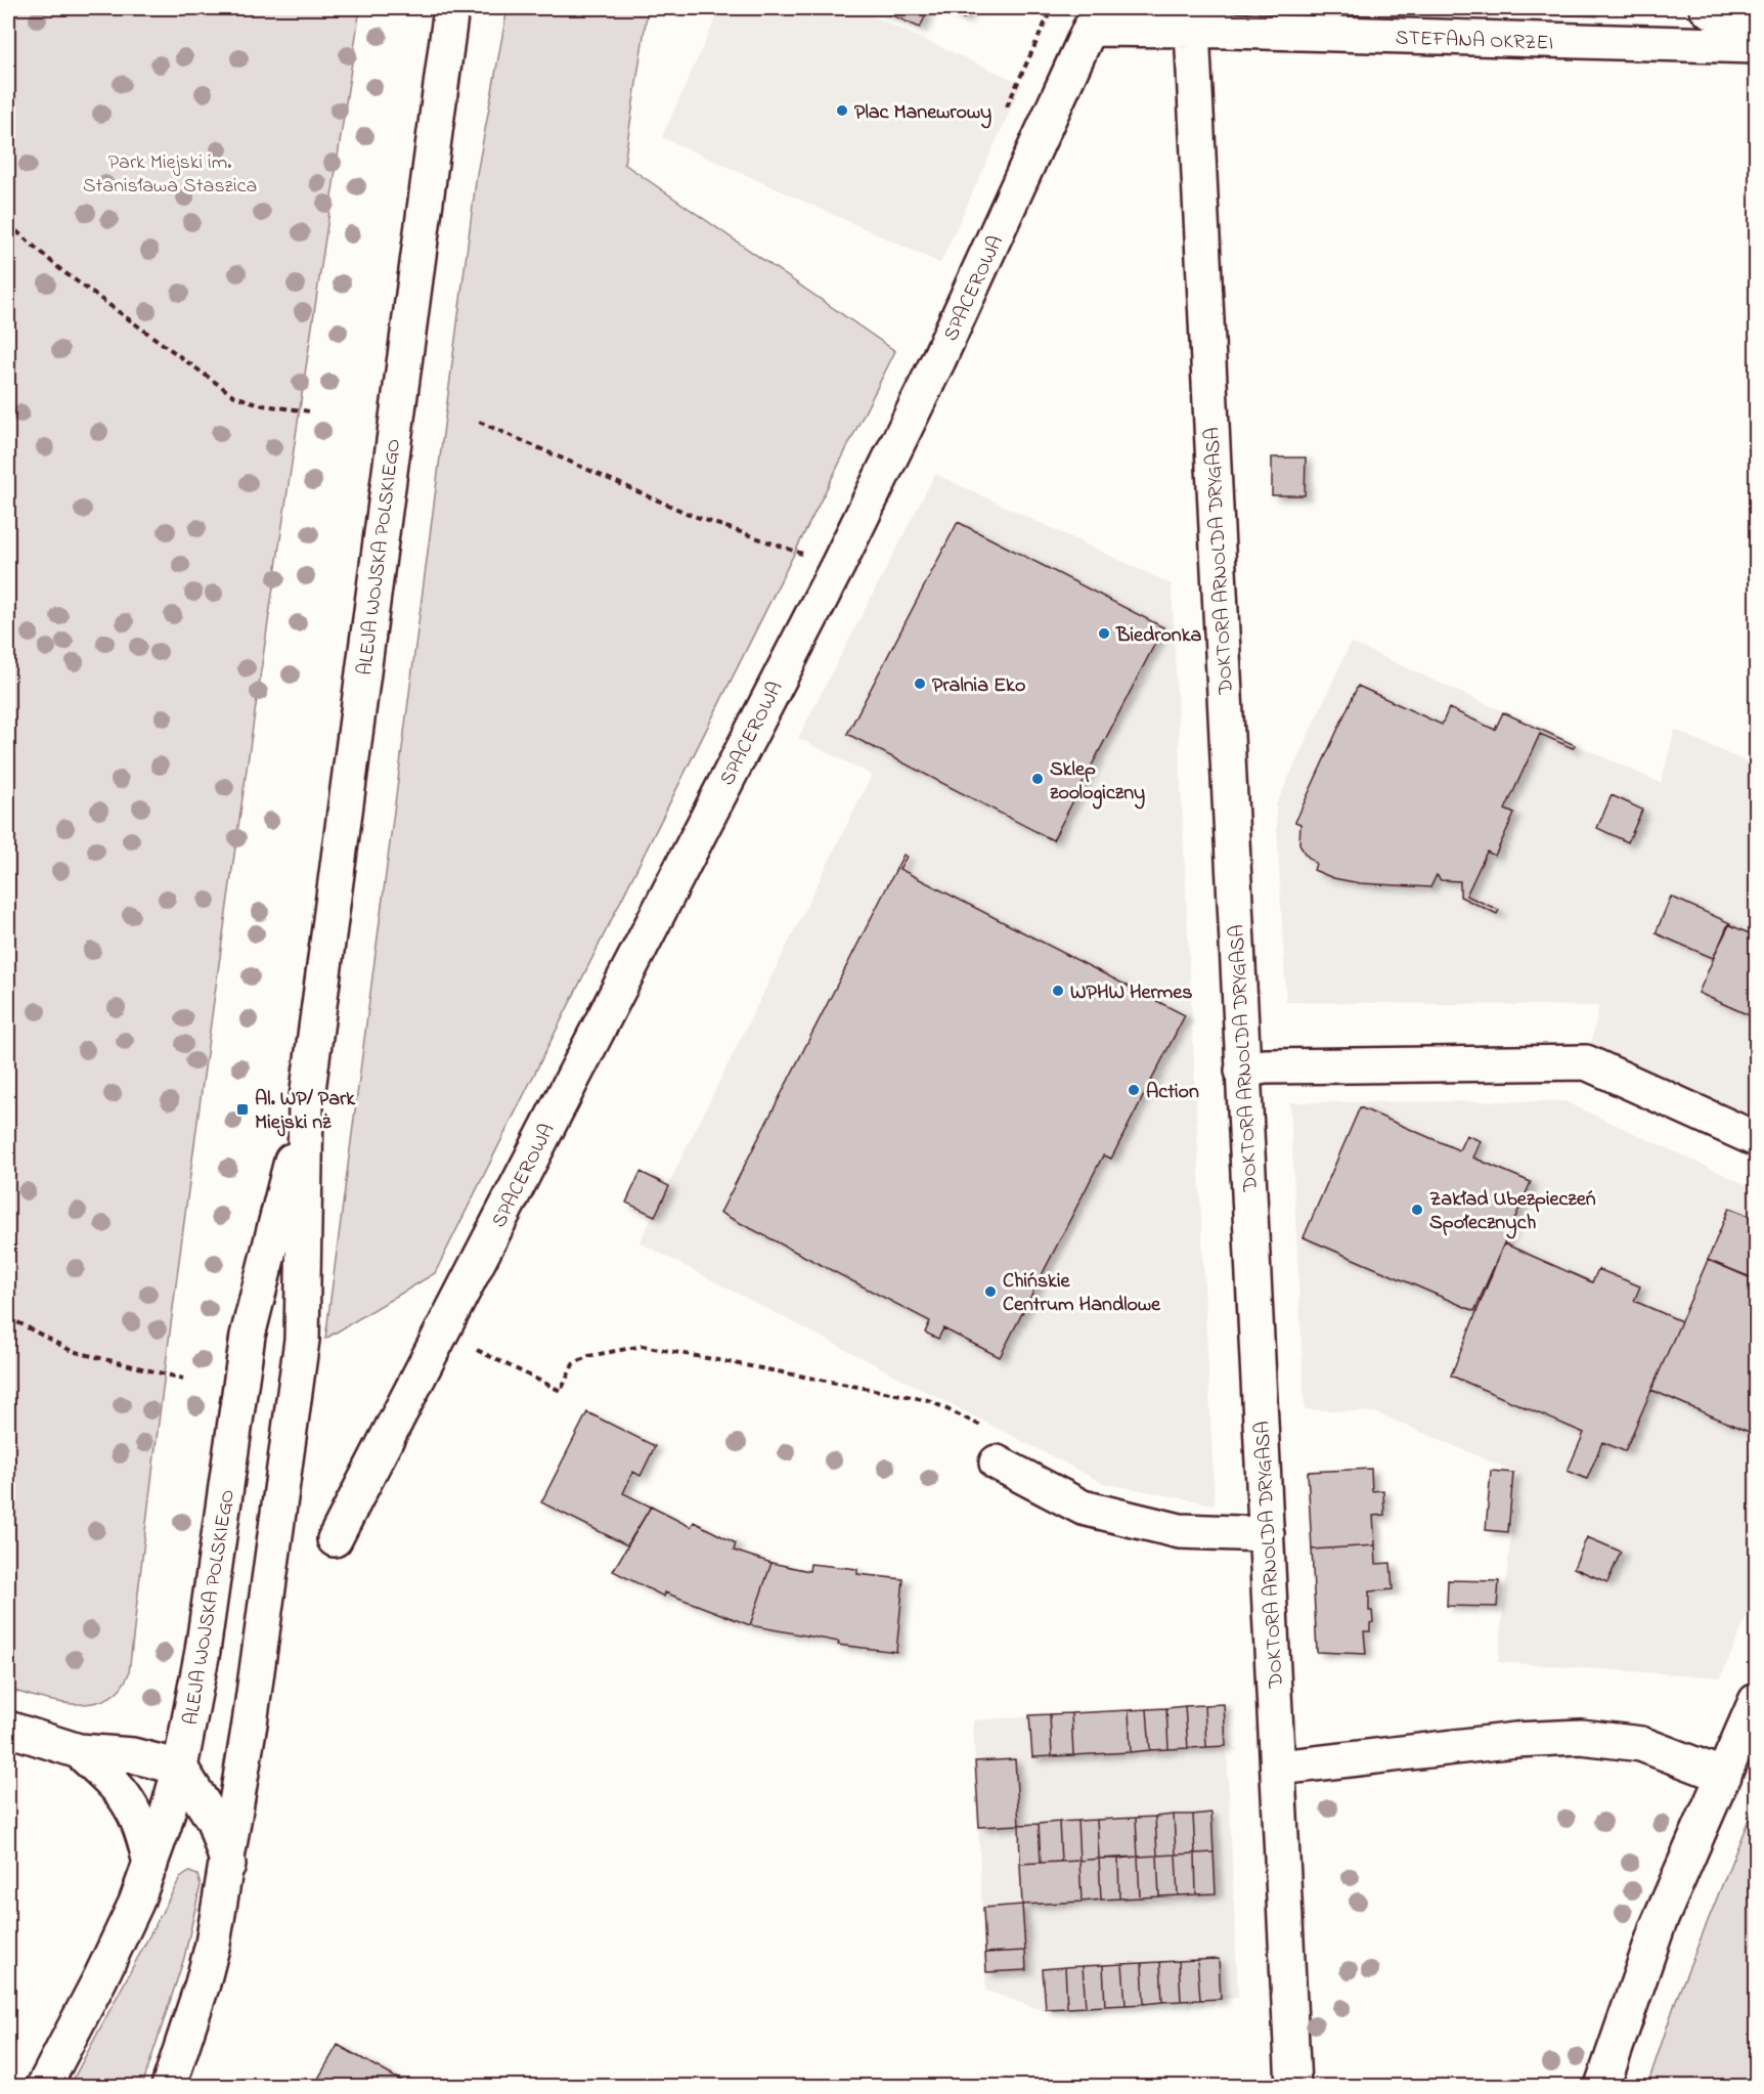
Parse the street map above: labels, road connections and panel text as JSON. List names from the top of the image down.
{
  "streets": {
    "street": [
      "STEFANA OKRZEI",
      "SPACEROWA",
      "ALEJA WOJSKA POLSKIEGO",
      "DOKTORA ARNOLDA DRYGASA"
    ]
  },
  "crossings": [
    ["STEFANA OKRZEI", "SPACEROWA"],
    ["STEFANA OKRZEI", "DOKTORA ARNOLDA DRYGASA"],
    ["SPACEROWA", "DOKTORA ARNOLDA DRYGASA"]
  ],
  "parks": ["Park Miejski im. Stanisława Staszica"],
  "places": {
    "other": [
      "Plac Manewrowy",
      "Biedronka",
      "Pralnia Eko",
      "Sklep zoologiczny",
      "WPHW Hermes",
      "Action",
      "Zakład Ubezpieczeń Społecznych",
      "Chińskie Centrum Handlowe"
    ],
    "transit": ["Al. WP/ Park Miejski nż"]
  }
}
